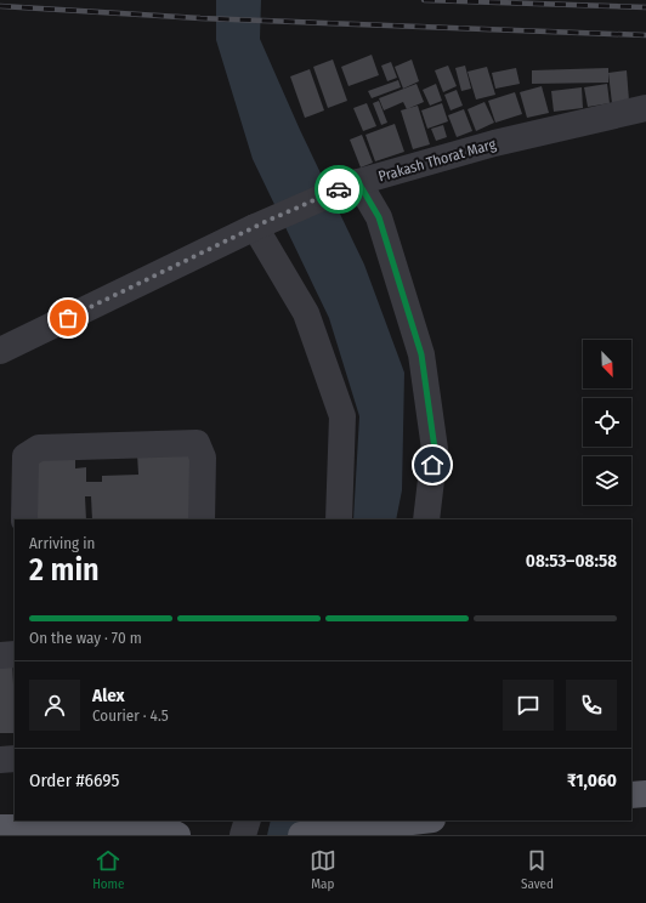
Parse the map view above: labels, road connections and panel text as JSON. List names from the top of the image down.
{
  "streets": {
    "street": ["Prakash Thorat Marg"]
  },
  "north": "bottom right",
  "page": {
    "heading": ["2 min", "Arriving in", "08:53–08:58"],
    "panel": [
      "Alex",
      "Courier · 4.5",
      "Order #6695",
      "₹1,060"
    ],
    "bar": "On the way · 70 m",
    "tabs": ["Home", "Map", "Saved"]
  }
}
